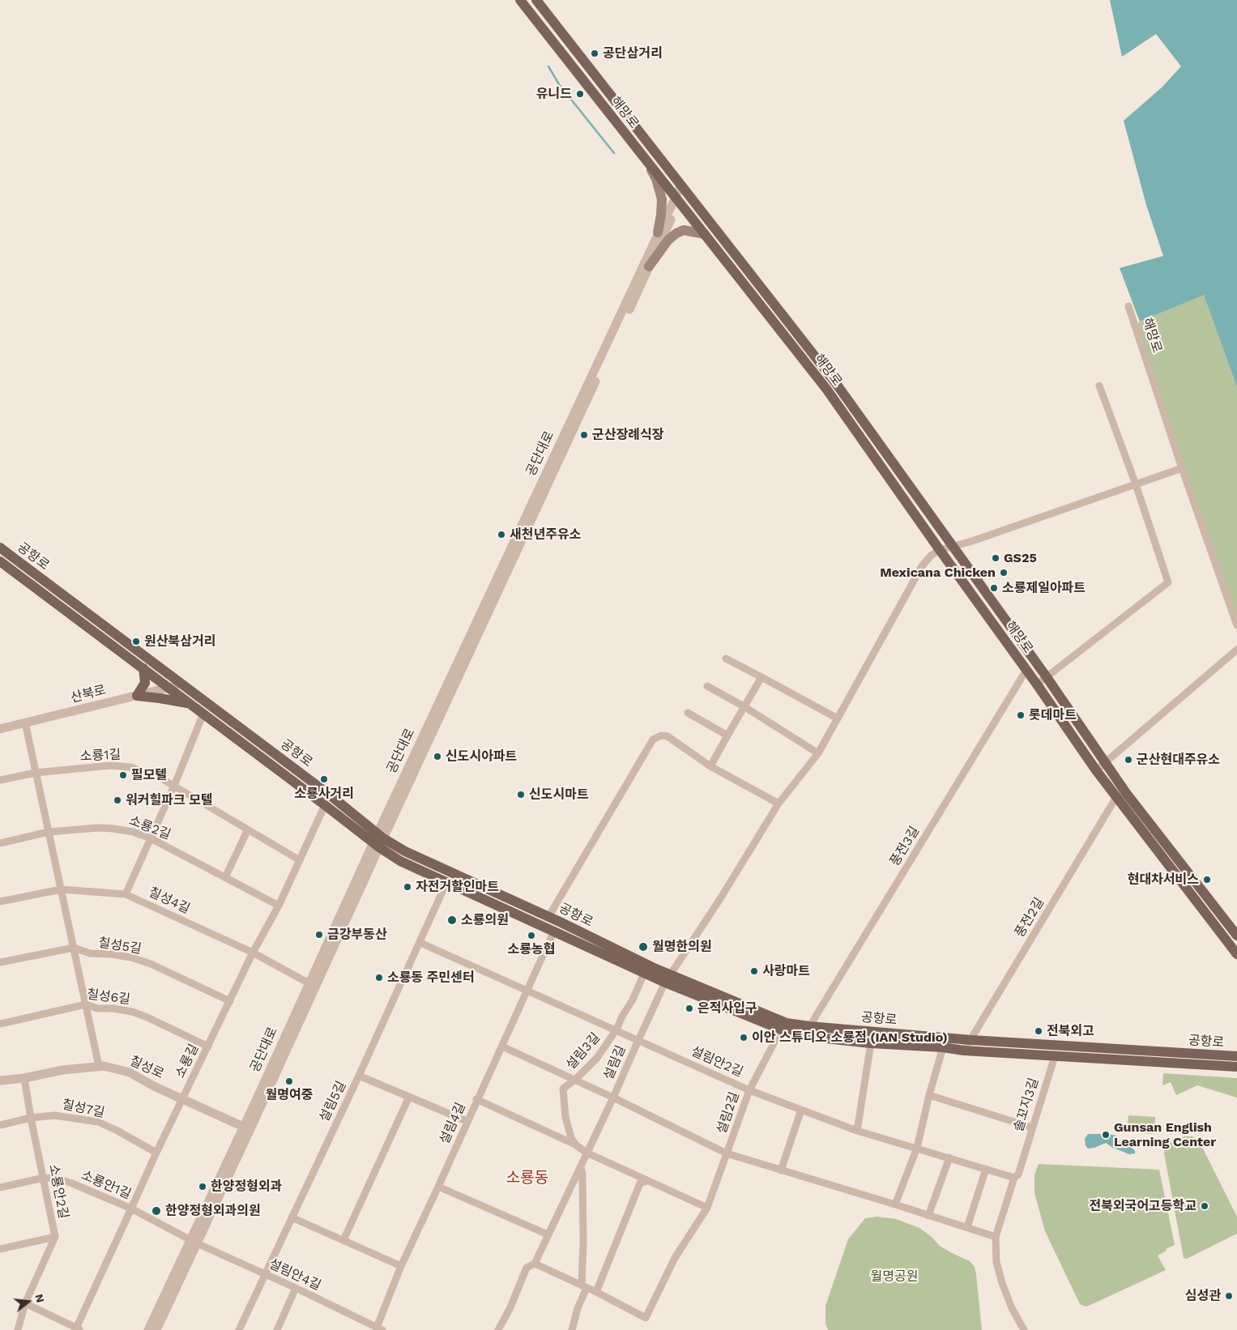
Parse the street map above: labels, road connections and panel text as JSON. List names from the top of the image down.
{
  "streets": {
    "main road": ["해망로", "공항로"],
    "street": [
      "공단대로",
      "산북로",
      "소룡1길",
      "소룡2길",
      "풍전3길",
      "칠성4길",
      "풍전2길",
      "칠성5길",
      "칠성6길",
      "설림3길",
      "소룡길",
      "설림안2길",
      "설림길",
      "칠성로",
      "설림5길",
      "솔꼬지3길",
      "칠성7길",
      "설림2길",
      "설림4길",
      "소룡안1길",
      "소룡안2길",
      "설림안4길"
    ]
  },
  "crossings": [
    ["해망로", "공단대로"],
    ["해망로", "풍전3길"],
    ["해망로", "풍전2길"],
    ["해망로", "설림길"],
    ["공단대로", "공항로"],
    ["공단대로", "칠성4길"],
    ["공단대로", "칠성로"],
    ["공단대로", "소룡안1길"],
    ["공단대로", "설림안4길"],
    ["공항로", "산북로"],
    ["공항로", "풍전3길"],
    ["공항로", "풍전2길"],
    ["공항로", "설림3길"],
    ["공항로", "소룡길"],
    ["공항로", "설림길"],
    ["공항로", "설림5길"],
    ["공항로", "솔꼬지3길"],
    ["공항로", "설림2길"],
    ["공항로", "설림4길"],
    ["소룡1길", "소룡길"],
    ["소룡2길", "소룡길"],
    ["칠성4길", "소룡길"],
    ["칠성5길", "소룡길"],
    ["칠성6길", "소룡길"],
    ["설림3길", "설림안2길"],
    ["소룡길", "칠성로"],
    ["소룡길", "칠성7길"],
    ["소룡길", "소룡안1길"],
    ["설림안2길", "설림길"],
    ["설림안2길", "설림5길"],
    ["설림안2길", "솔꼬지3길"],
    ["설림안2길", "설림2길"],
    ["설림안2길", "설림4길"],
    ["칠성로", "소룡안2길"],
    ["설림5길", "설림안4길"],
    ["칠성7길", "소룡안2길"],
    ["설림4길", "설림안4길"],
    ["소룡안1길", "소룡안2길"],
    ["소룡안1길", "설림안4길"]
  ],
  "districts": ["소룡동"],
  "parks": ["월명공원"],
  "places": [
    "공단삼거리",
    "유니드",
    "군산장례식장",
    "새천년주유소",
    "GS25",
    "Mexicana Chicken",
    "소룡제일아파트",
    "원산북삼거리",
    "롯데마트",
    "신도시아파트",
    "군산현대주유소",
    "필모텔",
    "소룡사거리",
    "신도시마트",
    "워커힐파크 모텔",
    "현대차서비스",
    "자전거할인마트",
    "소룡의원",
    "금강부동산",
    "소룡농협",
    "월명한의원",
    "사랑마트",
    "소룡동 주민센터",
    "은적사입구",
    "전북외고",
    "이안 스튜디오 소룡점 (IAN Studio)",
    "월명여중",
    "Gunsan English Learning Center",
    "한양정형외과",
    "전북외국어고등학교",
    "한양정형외과의원",
    "심성관"
  ],
  "north": "right"
}
